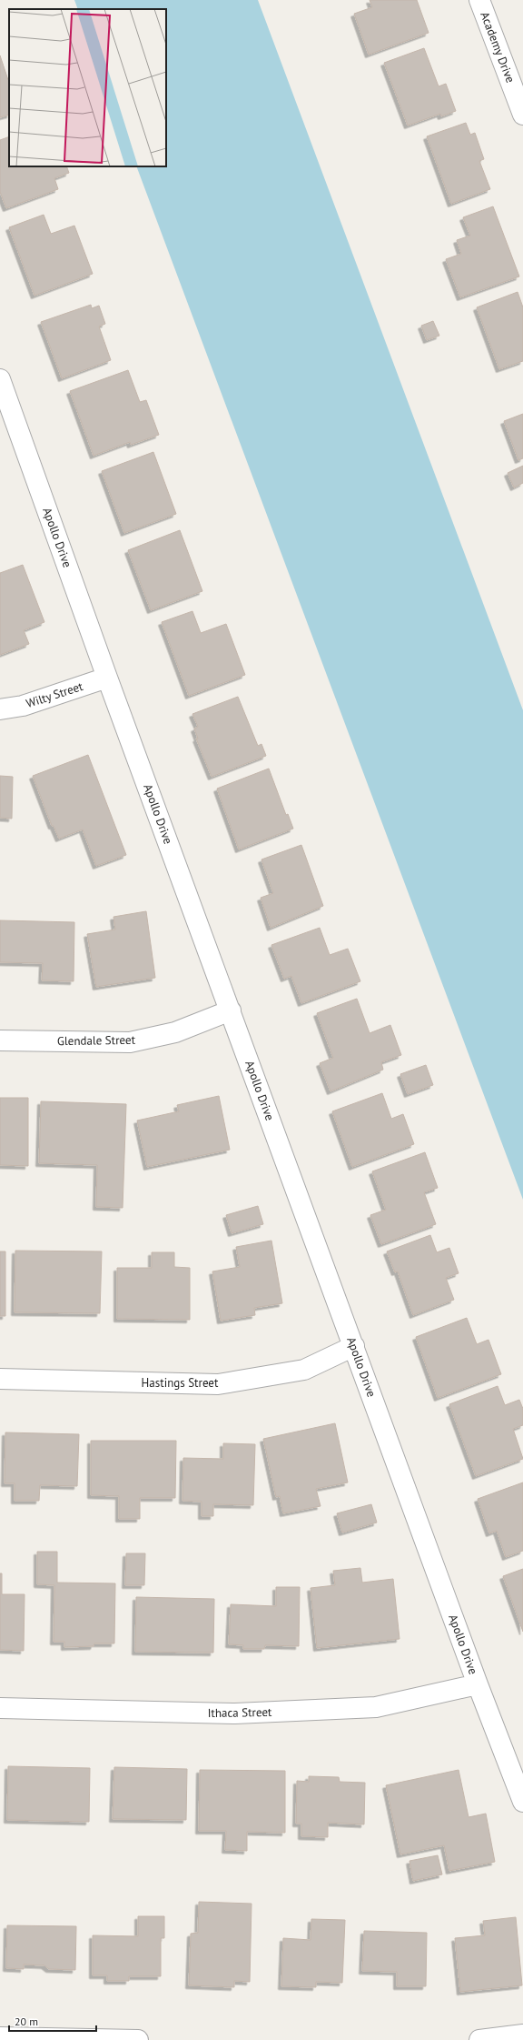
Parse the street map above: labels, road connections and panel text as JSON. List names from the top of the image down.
{
  "streets": {
    "street": [
      "Academy Drive",
      "Apollo Drive",
      "Wilty Street",
      "Glendale Street",
      "Hastings Street",
      "Ithaca Street"
    ]
  },
  "crossings": [
    ["Apollo Drive", "Wilty Street"],
    ["Apollo Drive", "Glendale Street"],
    ["Apollo Drive", "Hastings Street"],
    ["Apollo Drive", "Ithaca Street"]
  ],
  "scale_bar": "20 m"
}
